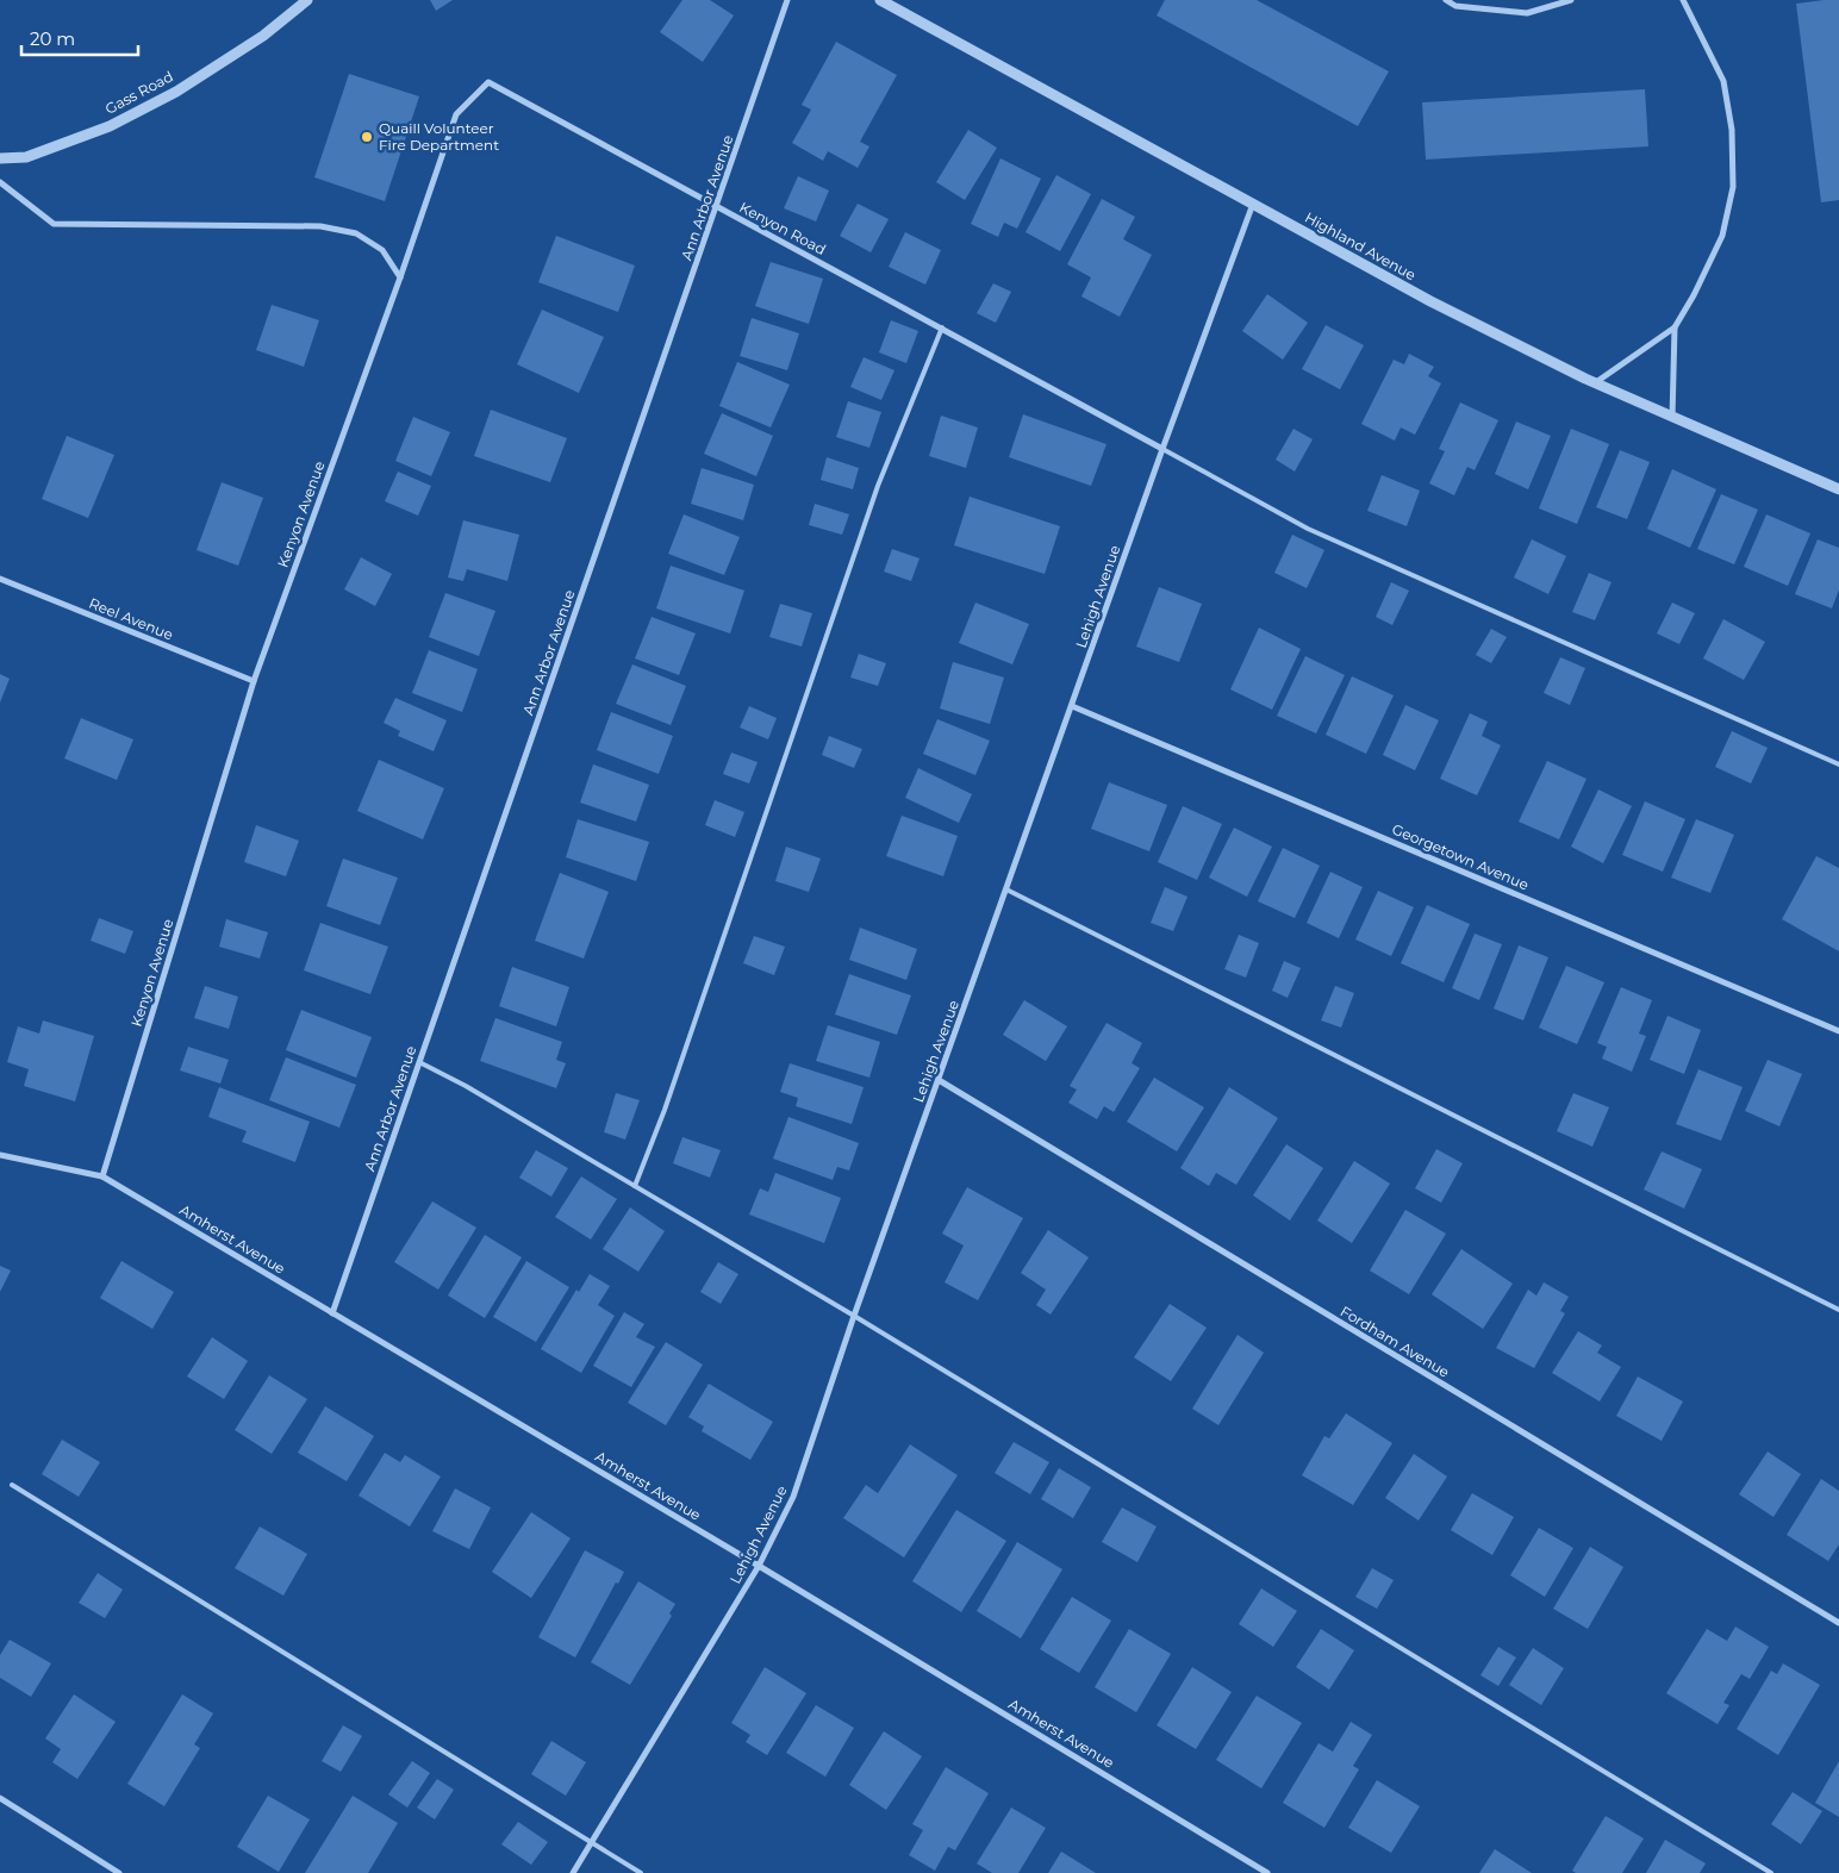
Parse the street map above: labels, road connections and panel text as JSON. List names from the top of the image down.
{
  "streets": {
    "street": [
      "Gass Road",
      "Ann Arbor Avenue",
      "Kenyon Road",
      "Highland Avenue",
      "Kenyon Avenue",
      "Lehigh Avenue",
      "Reel Avenue",
      "Georgetown Avenue",
      "Amherst Avenue",
      "Fordham Avenue"
    ]
  },
  "crossings": [
    ["Ann Arbor Avenue", "Kenyon Road"],
    ["Ann Arbor Avenue", "Amherst Avenue"],
    ["Kenyon Road", "Kenyon Avenue"],
    ["Kenyon Road", "Lehigh Avenue"],
    ["Highland Avenue", "Lehigh Avenue"],
    ["Kenyon Avenue", "Reel Avenue"],
    ["Kenyon Avenue", "Amherst Avenue"],
    ["Lehigh Avenue", "Georgetown Avenue"],
    ["Lehigh Avenue", "Amherst Avenue"],
    ["Lehigh Avenue", "Fordham Avenue"]
  ],
  "places": ["Quaill Volunteer Fire Department"],
  "scale_bar": "20 m"
}
